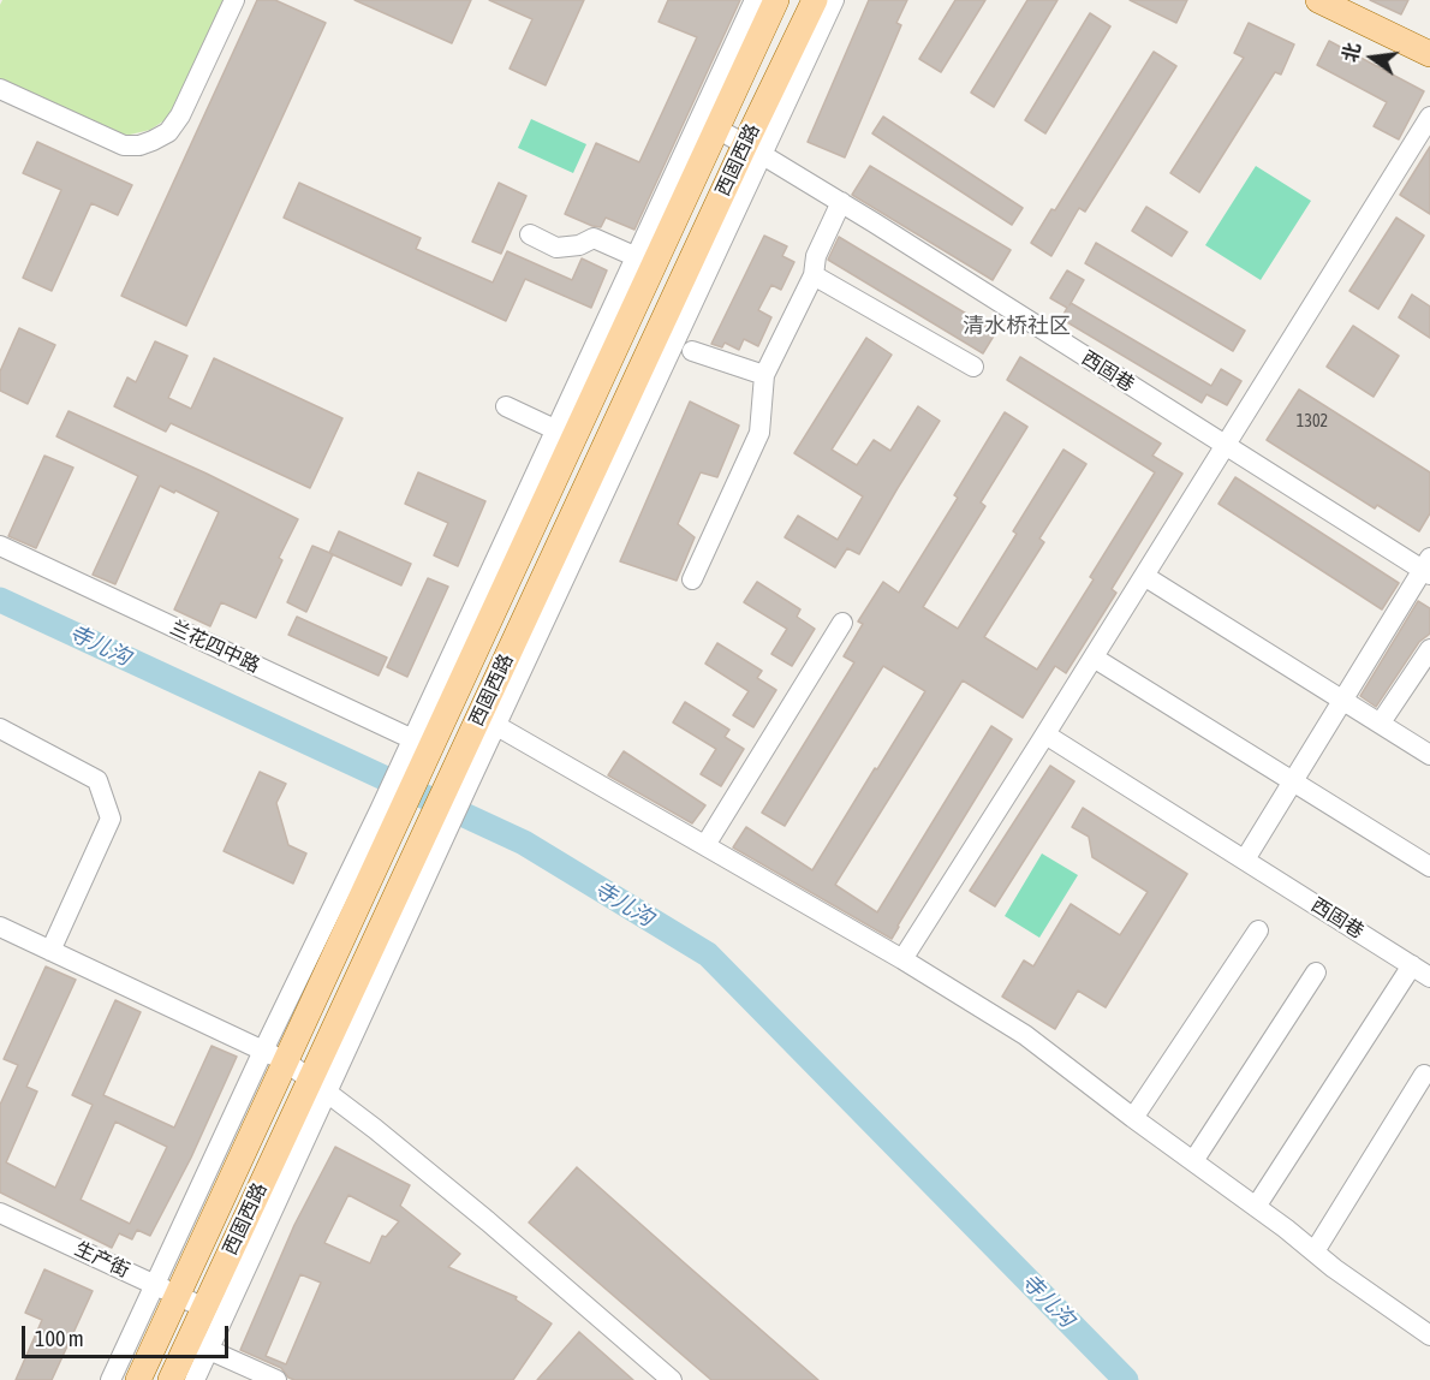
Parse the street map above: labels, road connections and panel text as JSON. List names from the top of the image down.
{
  "streets": {
    "main road": ["西固西路"],
    "street": ["西固巷", "兰花四中路", "生产街"]
  },
  "crossings": [
    ["西固西路", "西固巷"],
    ["西固西路", "兰花四中路"],
    ["西固西路", "生产街"]
  ],
  "districts": ["清水桥社区"],
  "water": ["寺儿沟"],
  "house_numbers": ["1302"],
  "scale_bar": "100 m",
  "north": "left"
}
